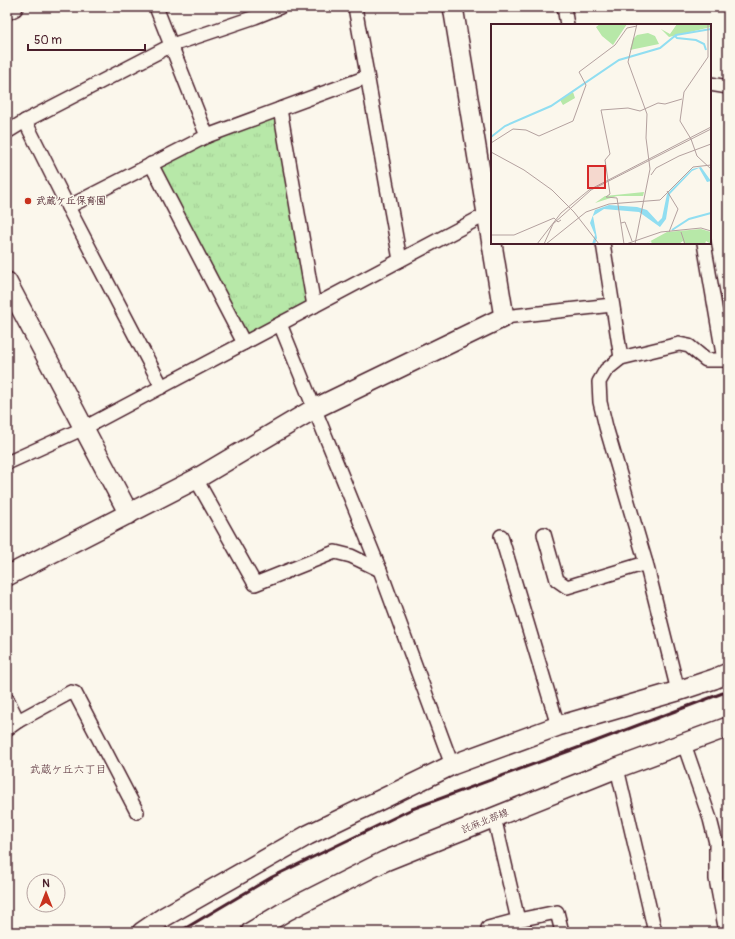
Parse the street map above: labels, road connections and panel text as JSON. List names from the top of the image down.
{
  "streets": {
    "street": ["託麻北部線"]
  },
  "districts": ["武蔵ケ丘六丁目"],
  "places": ["武蔵ケ丘保育園"],
  "scale_bar": "50 m",
  "north": "top"
}
